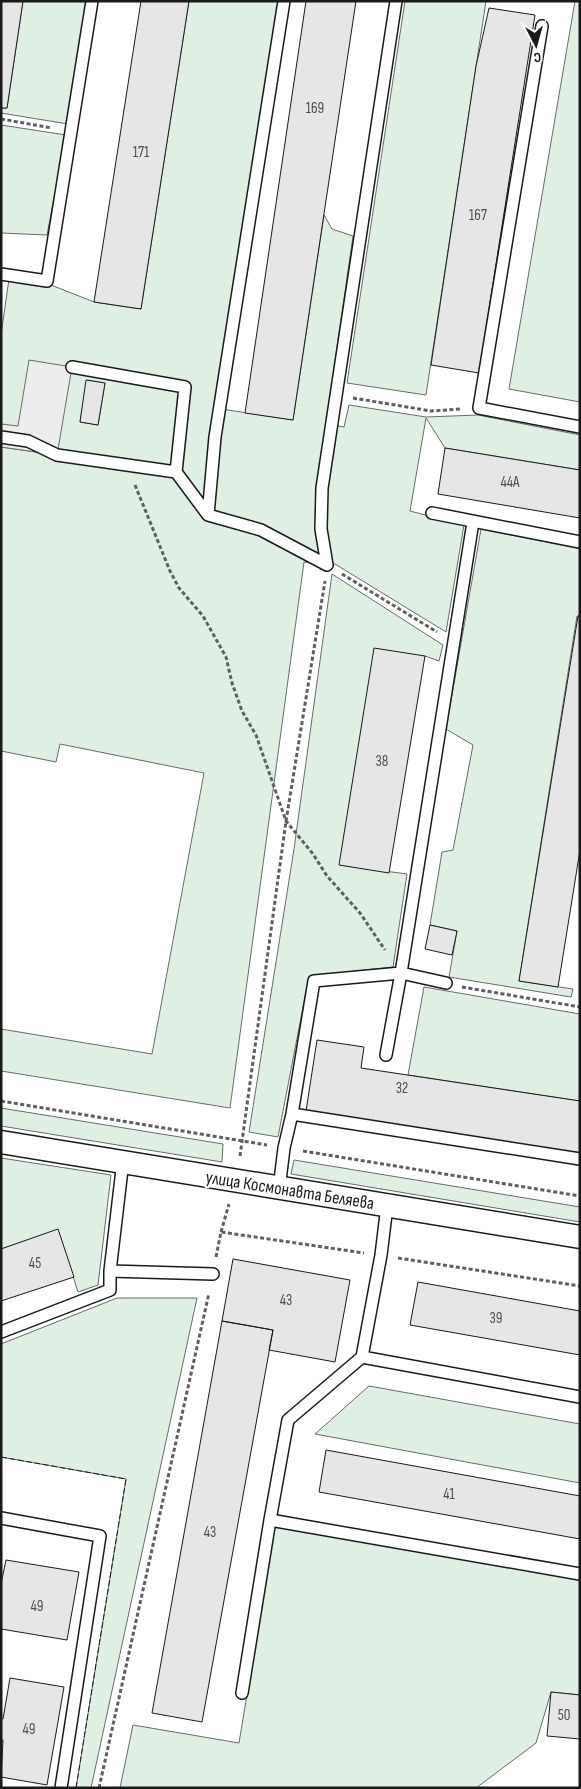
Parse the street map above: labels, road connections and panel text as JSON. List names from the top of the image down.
{
  "streets": {
    "street": ["улица Космонавта Беляева"]
  },
  "house_numbers": [
    "169",
    "171",
    "167",
    "44А",
    "38",
    "32",
    "45",
    "43",
    "39",
    "41",
    "43",
    "49",
    "50",
    "49"
  ],
  "north": "bottom"
}
